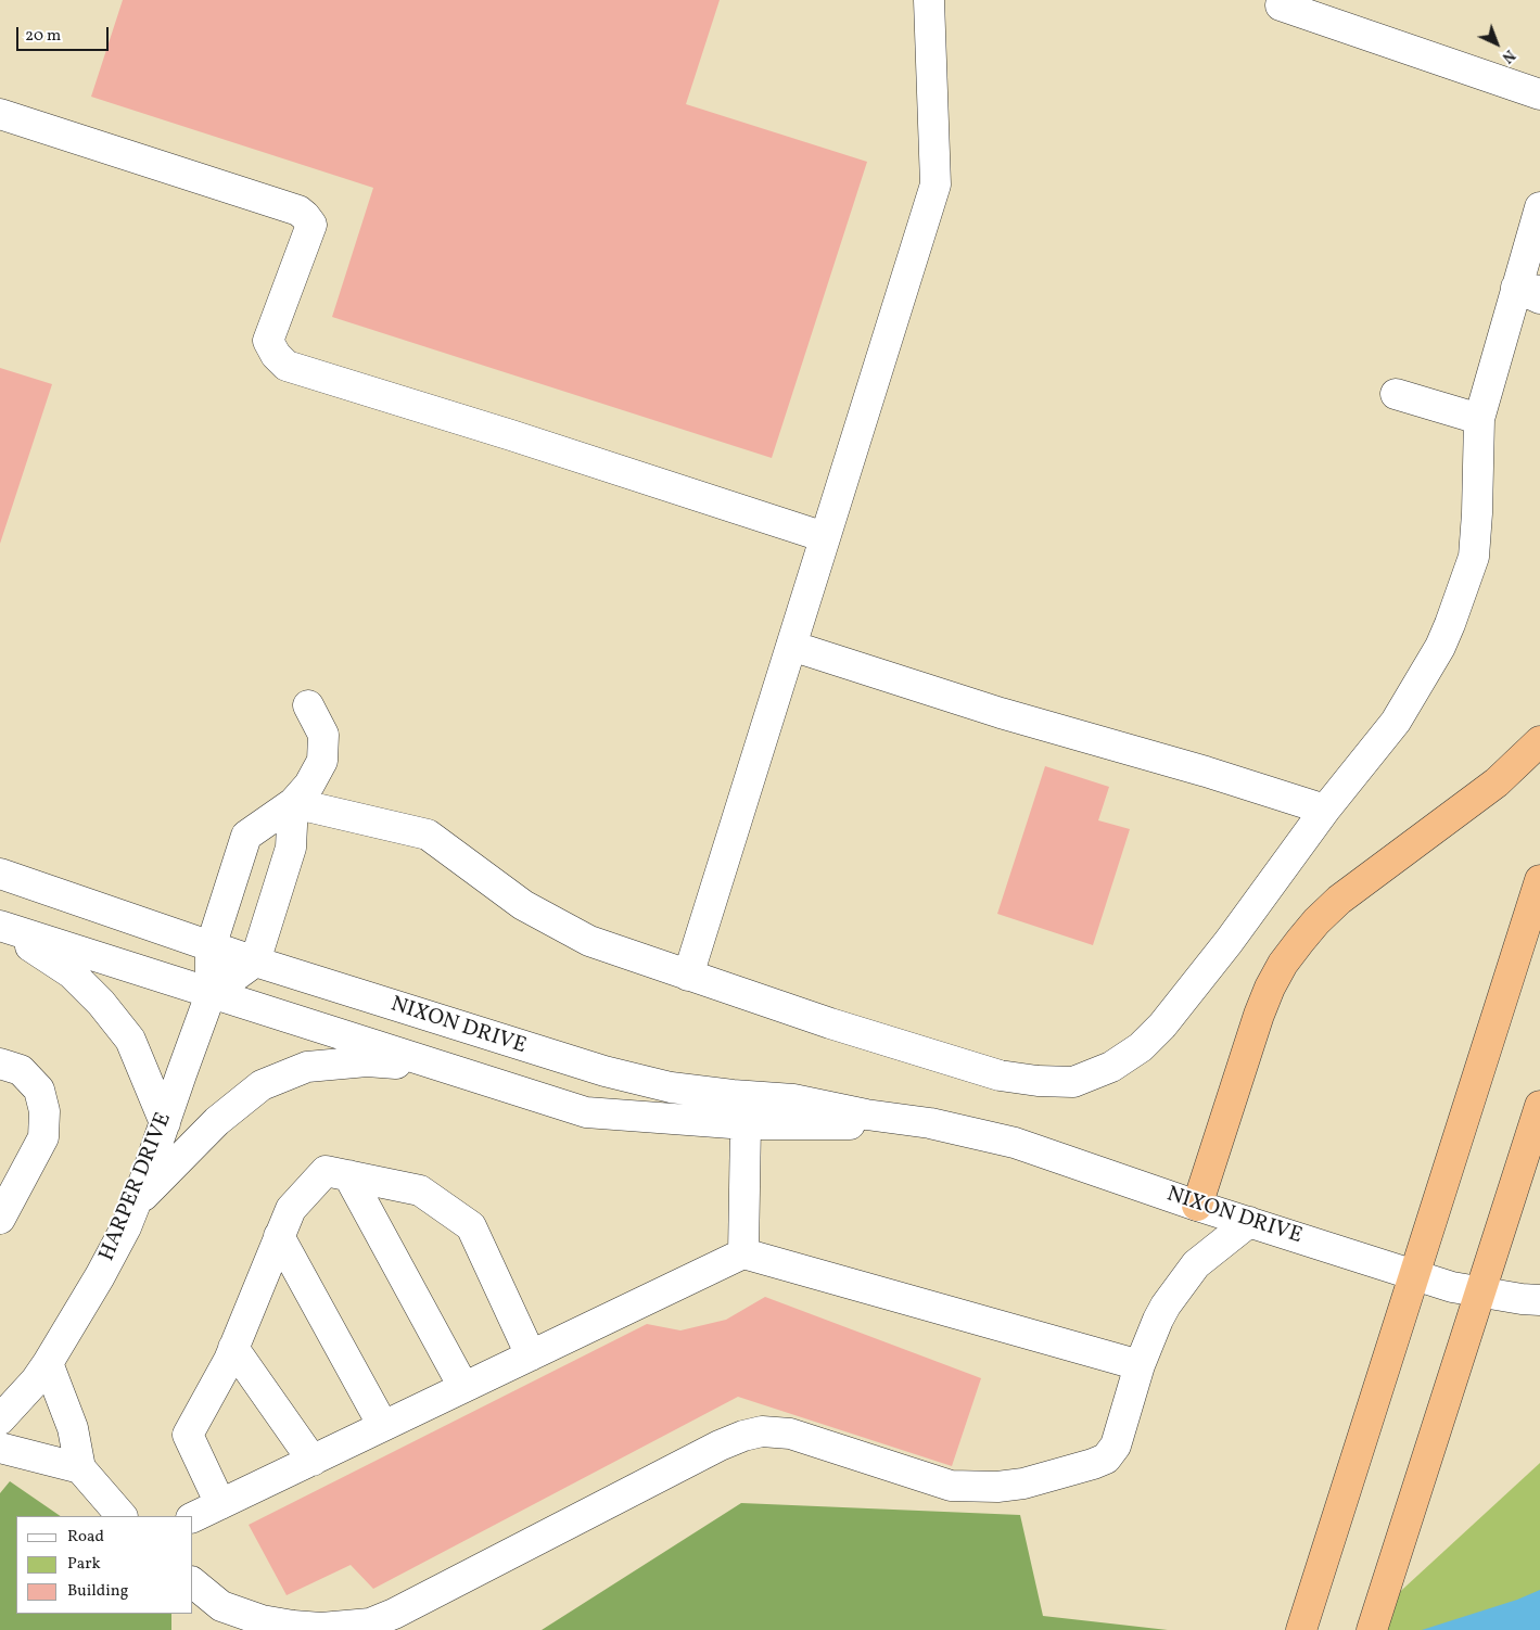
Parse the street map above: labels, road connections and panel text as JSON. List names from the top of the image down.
{
  "streets": {
    "street": ["NIXON DRIVE", "HARPER DRIVE"]
  },
  "crossings": [
    ["NIXON DRIVE", "HARPER DRIVE"]
  ],
  "legend": ["Road", "Park", "Building"],
  "scale_bar": "20 m",
  "north": "bottom right"
}
